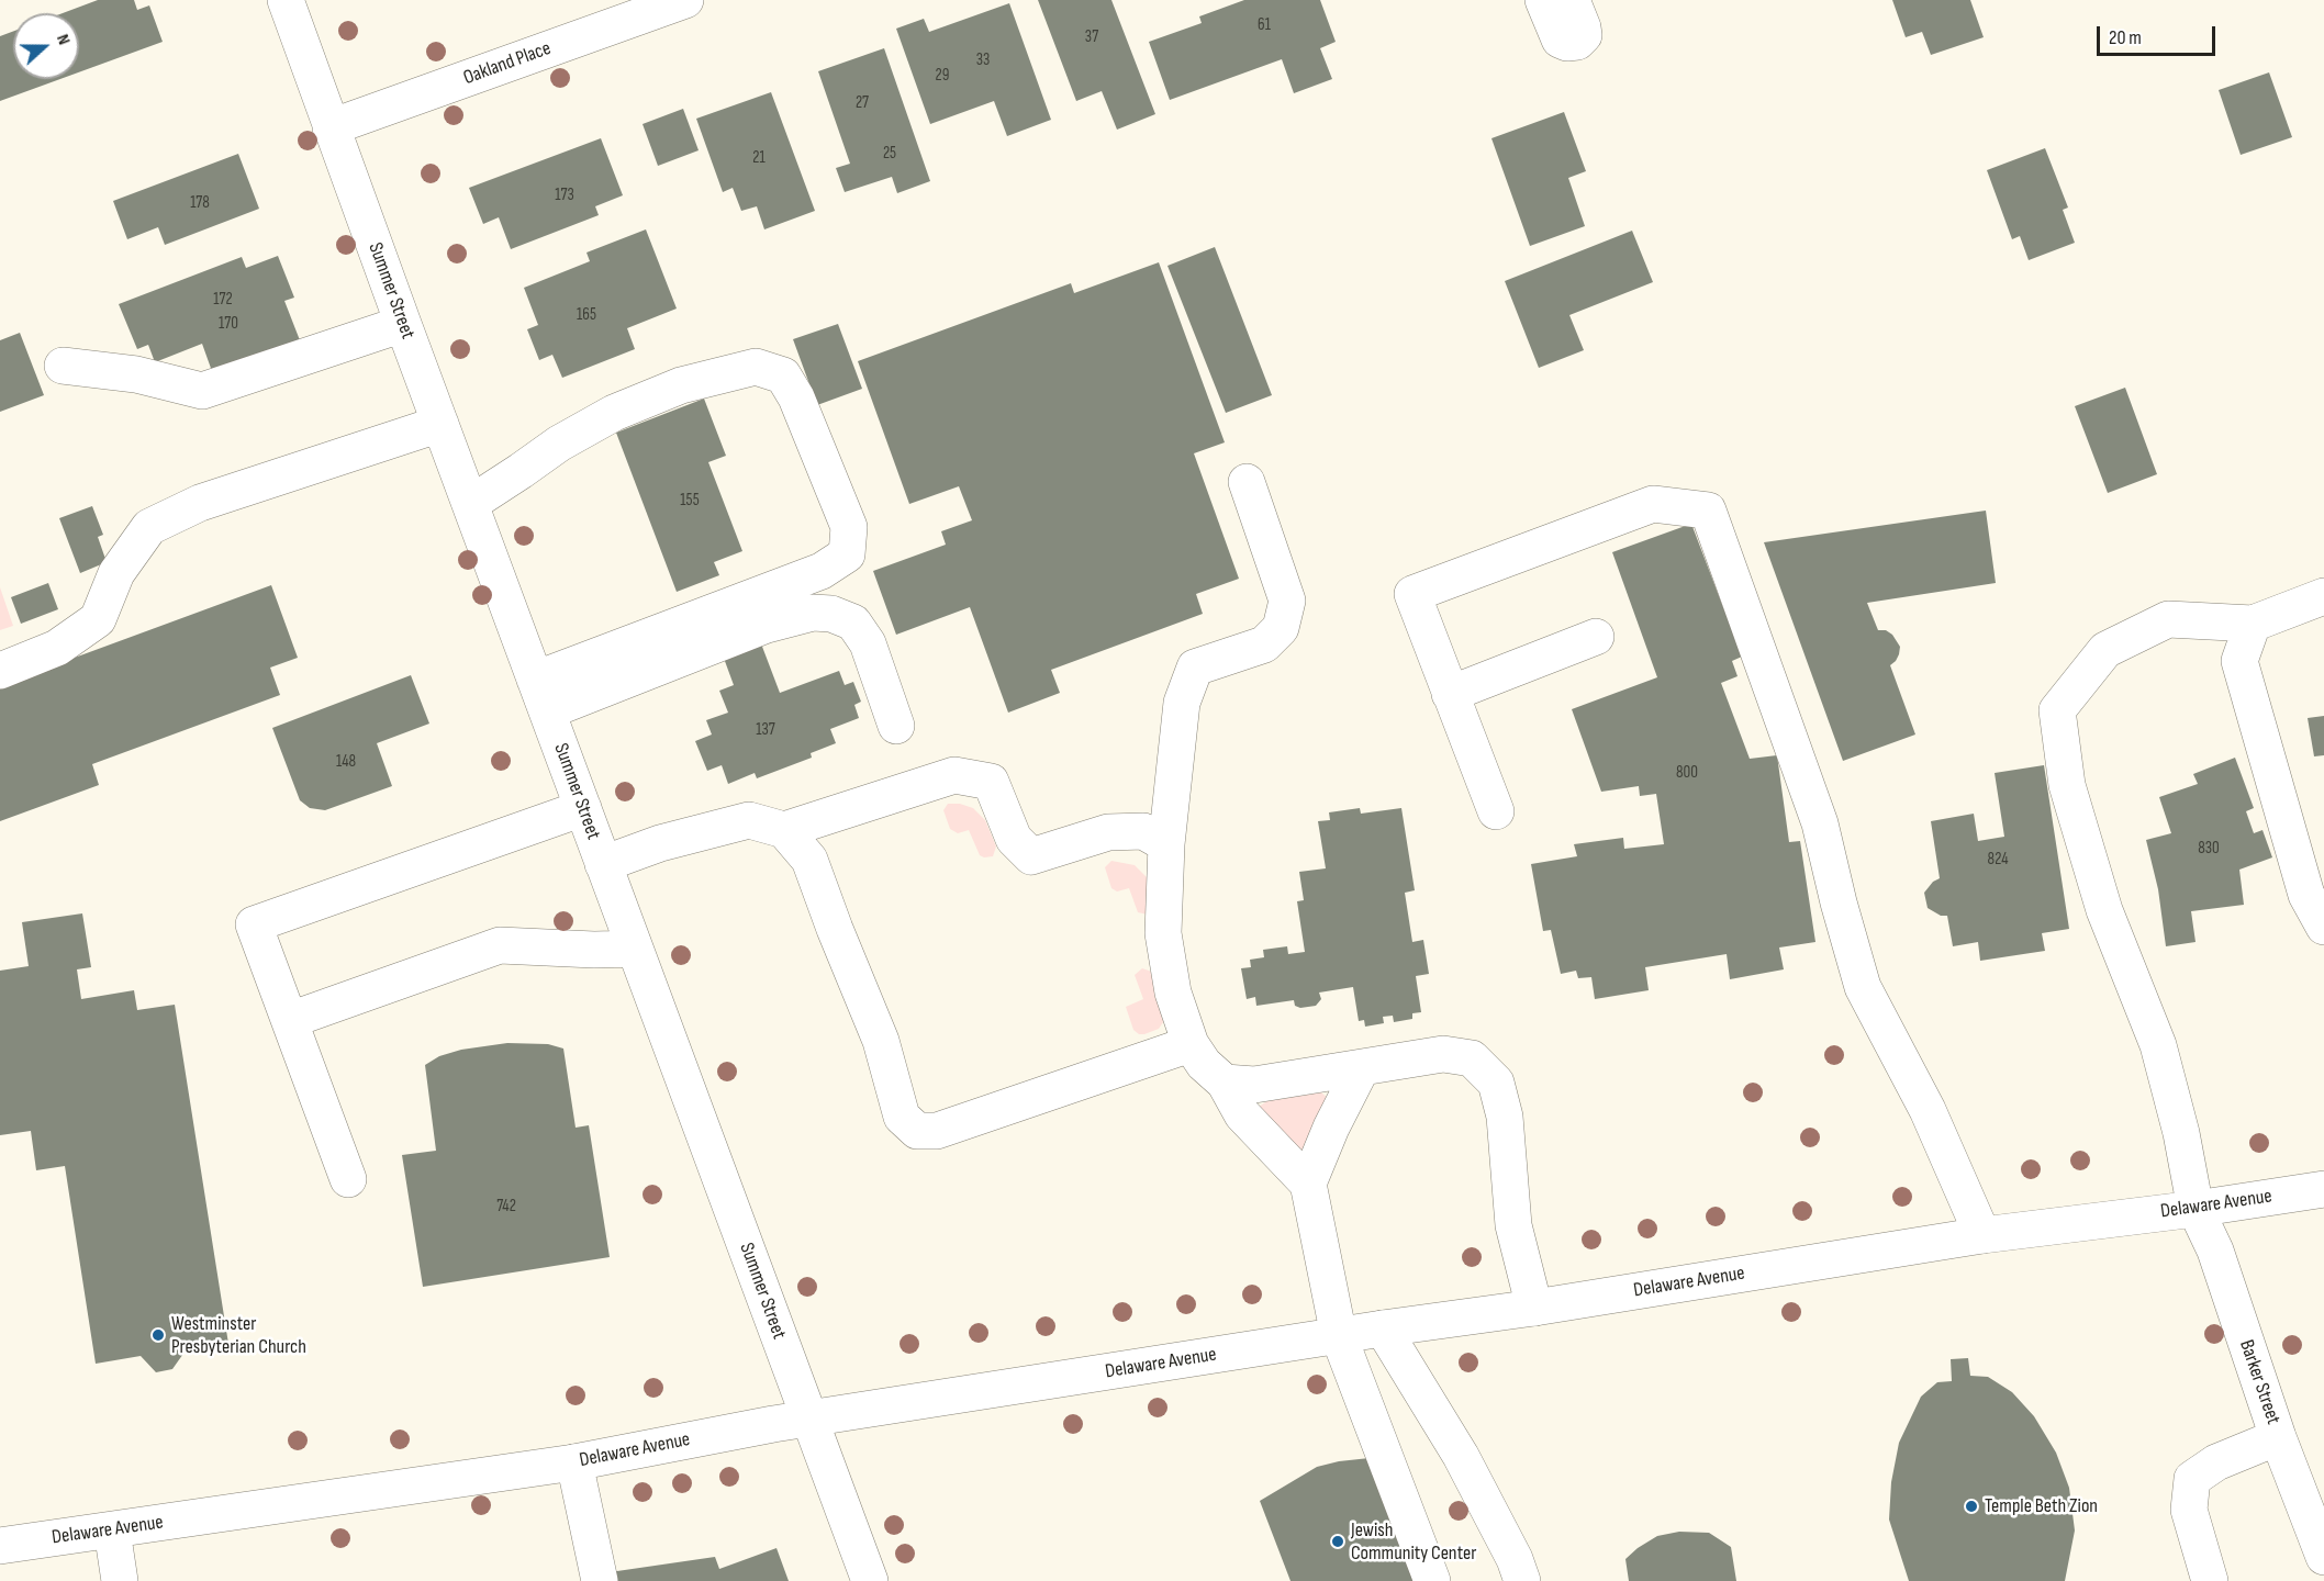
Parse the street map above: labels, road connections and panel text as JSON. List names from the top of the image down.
{
  "streets": {
    "street": [
      "Oakland Place",
      "Summer Street",
      "Delaware Avenue",
      "Barker Street"
    ]
  },
  "crossings": [
    ["Oakland Place", "Summer Street"],
    ["Summer Street", "Delaware Avenue"],
    ["Delaware Avenue", "Barker Street"]
  ],
  "places": ["Westminster Presbyterian Church", "Temple Beth Zion", "Jewish Community Center"],
  "house_numbers": [
    "61",
    "37",
    "33",
    "29",
    "27",
    "25",
    "21",
    "173",
    "178",
    "172",
    "165",
    "170",
    "155",
    "137",
    "148",
    "800",
    "830",
    "824",
    "742"
  ],
  "scale_bar": "20 m",
  "north": "right"
}
